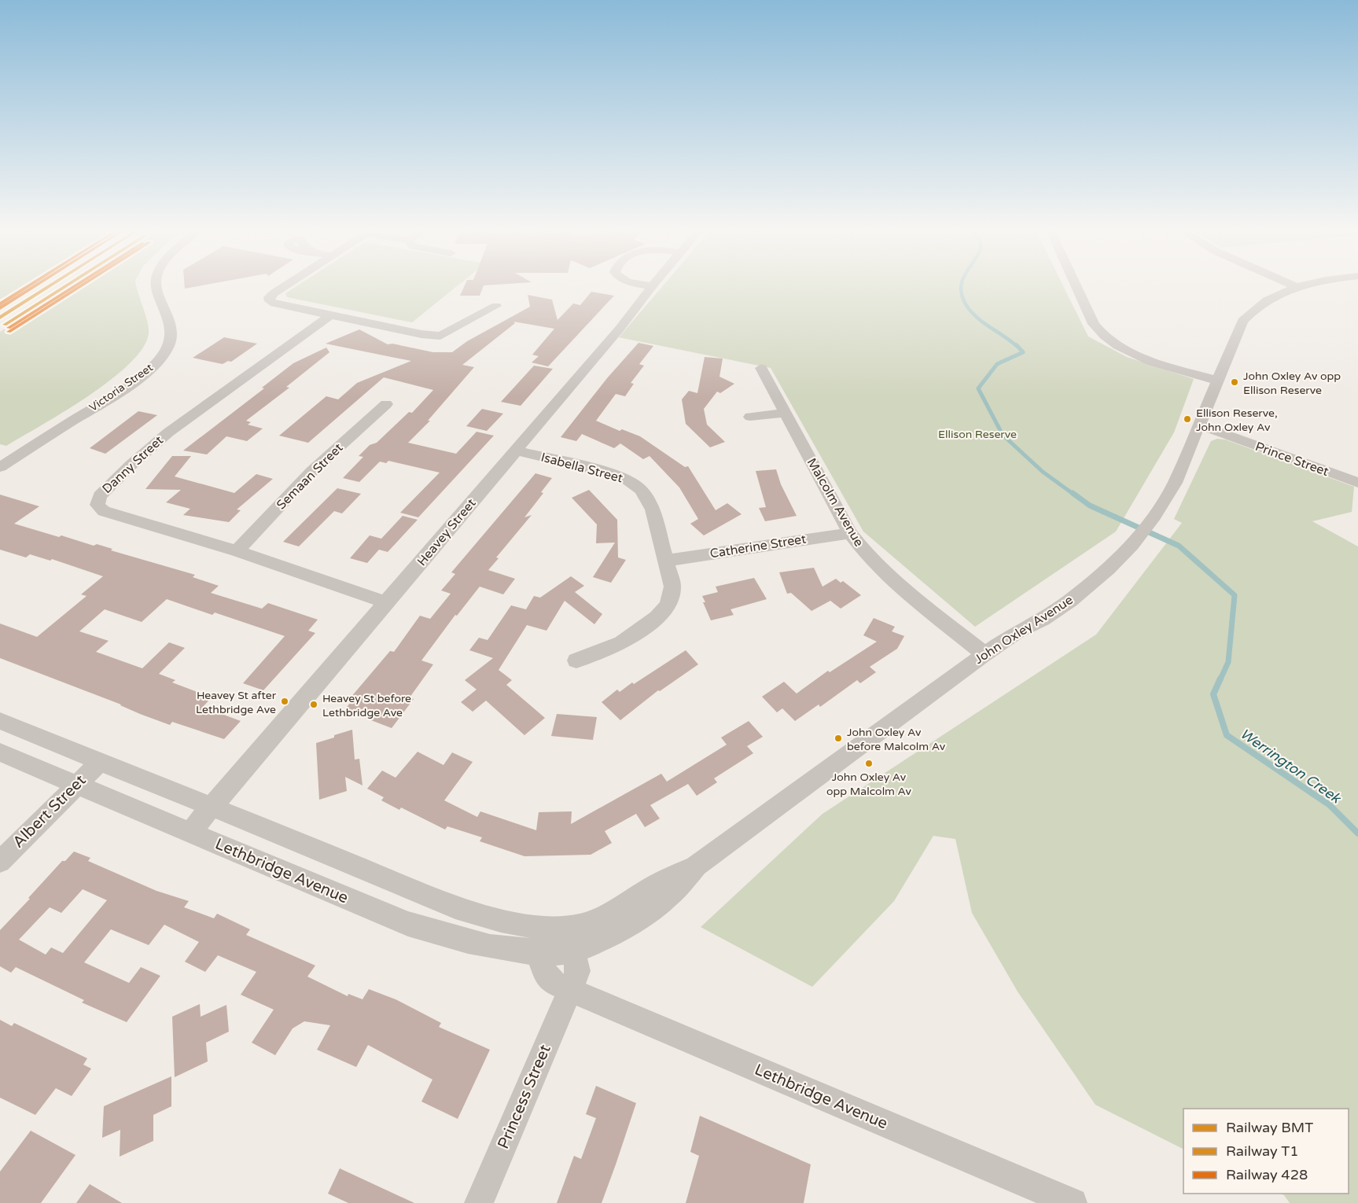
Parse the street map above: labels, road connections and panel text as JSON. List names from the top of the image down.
{
  "streets": {
    "street": [
      "Victoria Street",
      "Prince Street",
      "Danny Street",
      "Isabella Street",
      "Semaan Street",
      "Malcolm Avenue",
      "Heavey Street",
      "Catherine Street",
      "John Oxley Avenue",
      "Albert Street",
      "Lethbridge Avenue",
      "Princess Street"
    ]
  },
  "crossings": [
    ["Prince Street", "John Oxley Avenue"],
    ["Danny Street", "Semaan Street"],
    ["Danny Street", "Heavey Street"],
    ["Isabella Street", "Heavey Street"],
    ["Isabella Street", "Catherine Street"],
    ["Malcolm Avenue", "Catherine Street"],
    ["Malcolm Avenue", "John Oxley Avenue"],
    ["Heavey Street", "Lethbridge Avenue"],
    ["John Oxley Avenue", "Lethbridge Avenue"],
    ["John Oxley Avenue", "Princess Street"],
    ["Albert Street", "Lethbridge Avenue"],
    ["Lethbridge Avenue", "Princess Street"]
  ],
  "water": ["Werrington Creek"],
  "parks": ["Ellison Reserve"],
  "places": [
    "John Oxley Av opp Ellison Reserve",
    "Ellison Reserve, John Oxley Av",
    "Heavey St after Lethbridge Ave",
    "Heavey St before Lethbridge Ave",
    "John Oxley Av before Malcolm Av",
    "John Oxley Av opp Malcolm Av"
  ],
  "lines": ["rail line BMT", "rail line T1", "rail line 428"],
  "legend": ["Railway BMT", "Railway T1", "Railway 428"]
}
